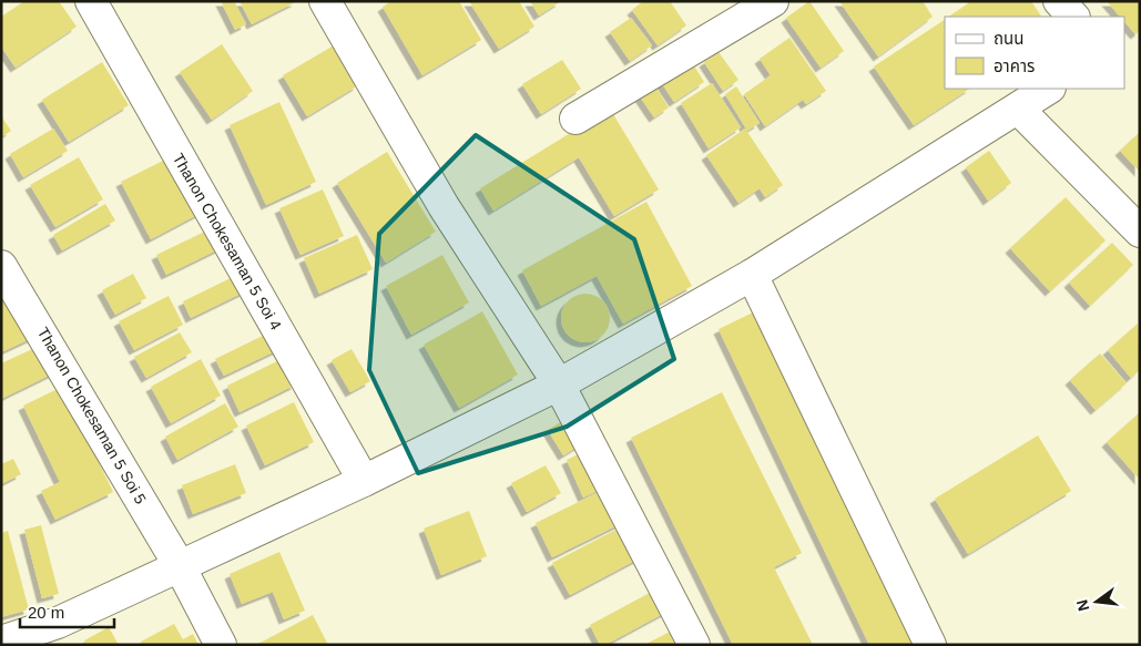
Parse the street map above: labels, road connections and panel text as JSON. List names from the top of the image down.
{
  "streets": {
    "street": ["Thanon Chokesaman 5 Soi 4", "Thanon Chokesaman 5 Soi 5"]
  },
  "legend": ["ถนน", "อาคาร"],
  "scale_bar": "20 m",
  "north": "left"
}
